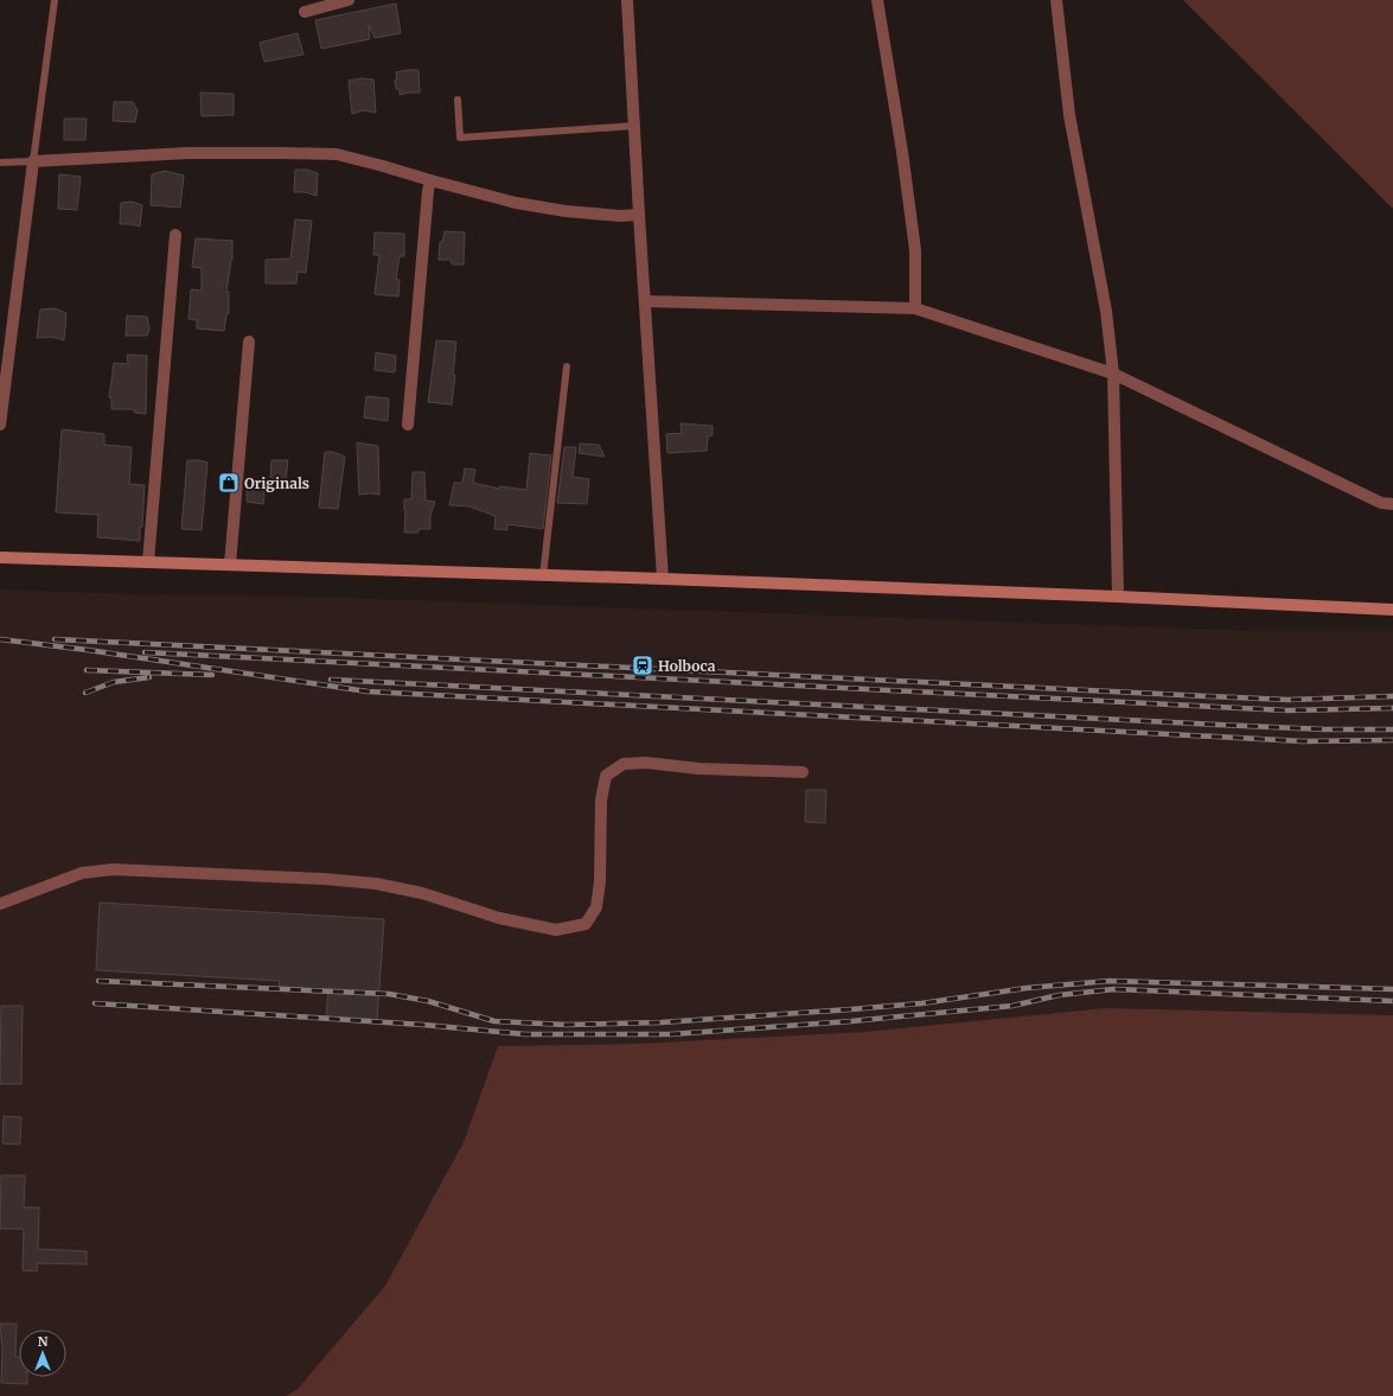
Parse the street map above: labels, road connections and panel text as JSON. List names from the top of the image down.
{
  "places": {
    "shop": ["Originals"],
    "station": ["Holboca"]
  },
  "north": "top"
}
